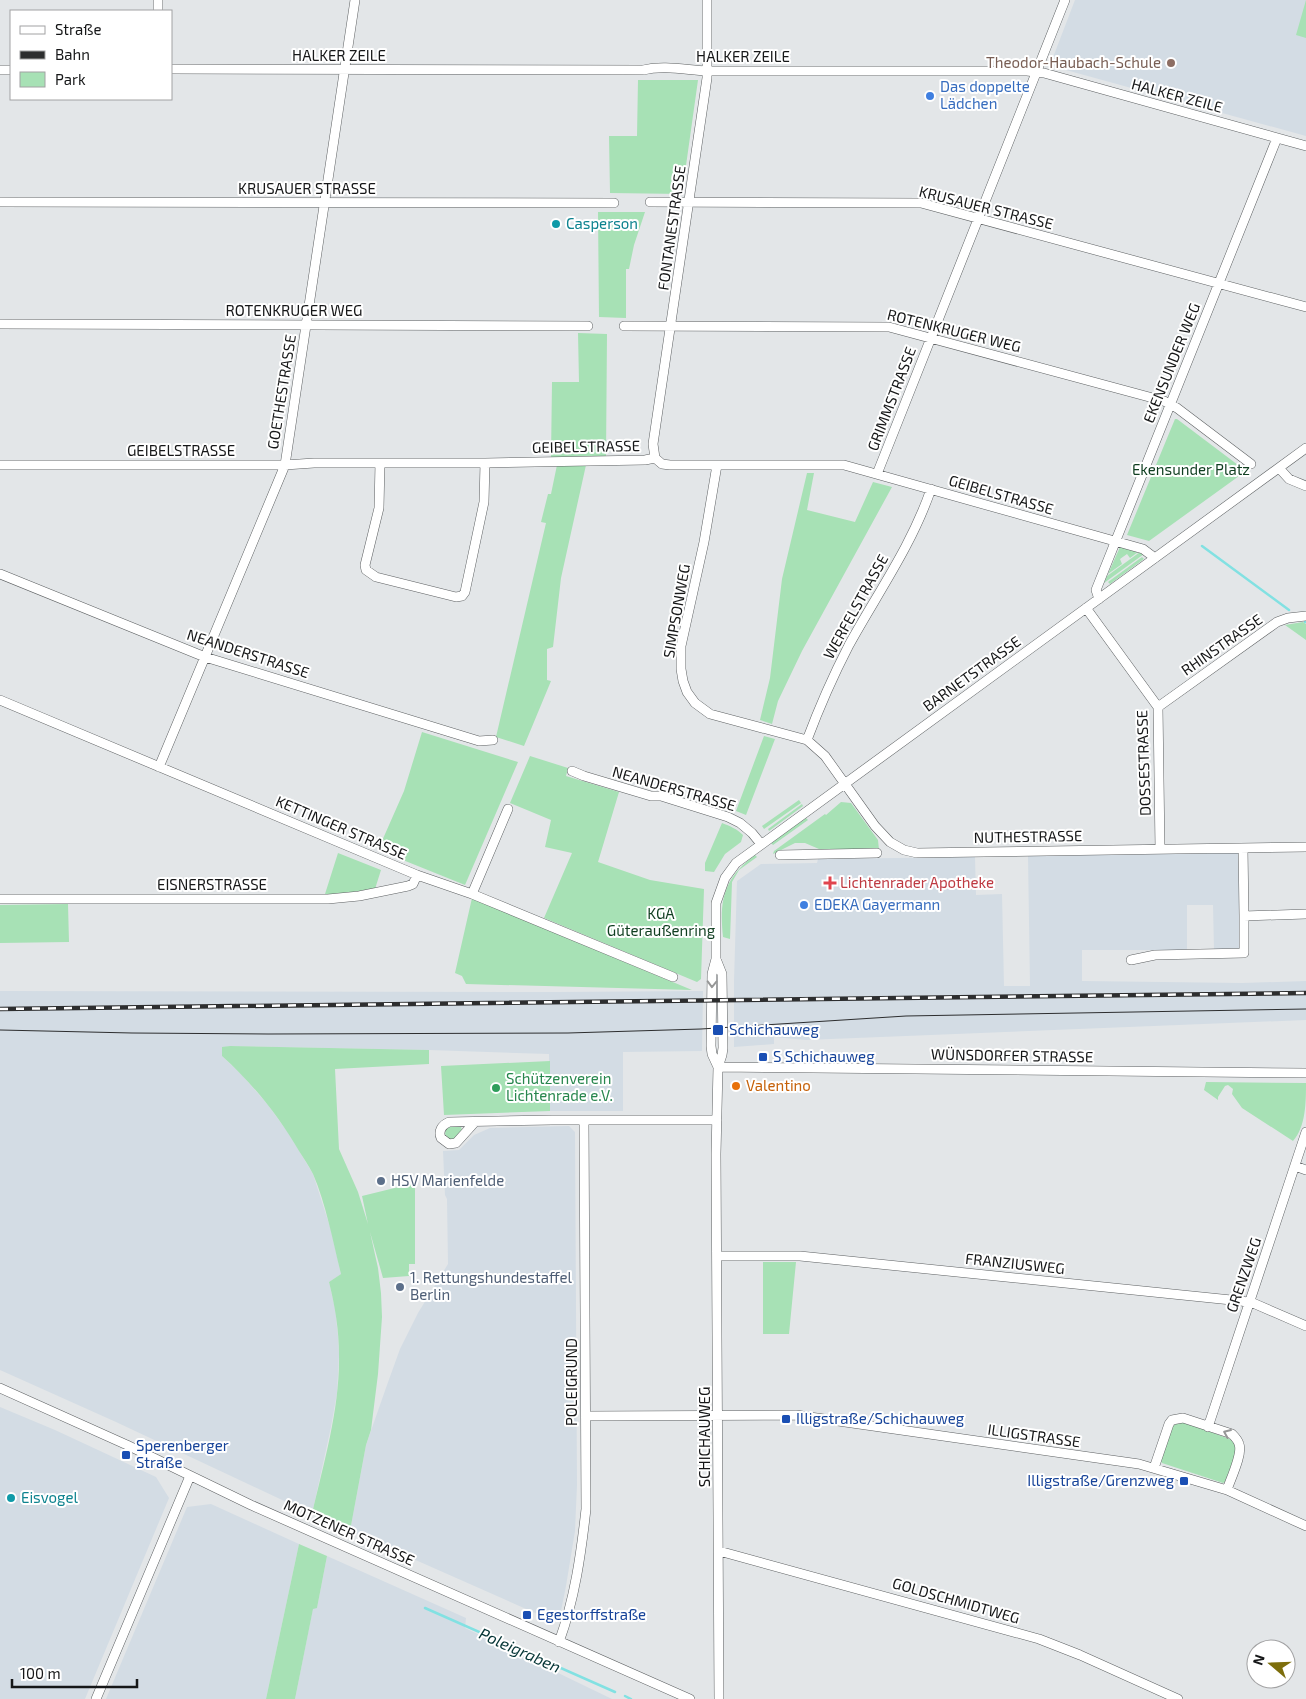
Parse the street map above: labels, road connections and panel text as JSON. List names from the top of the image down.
{
  "streets": {
    "street": [
      "HALKER ZEILE",
      "KRUSAUER STRASSE",
      "FONTANESTRASSE",
      "ROTENKRUGER WEG",
      "EKENSUNDER WEG",
      "GOETHESTRASSE",
      "GRIMMSTRASSE",
      "GEIBELSTRASSE",
      "WERFELSTRASSE",
      "SIMPSONWEG",
      "RHINSTRASSE",
      "NEANDERSTRASSE",
      "BARNETSTRASSE",
      "DOSSESTRASSE",
      "KETTINGER STRASSE",
      "NUTHESTRASSE",
      "EISNERSTRASSE",
      "WÜNSDORFER STRASSE",
      "FRANZIUSWEG",
      "GRENZWEG",
      "POLEIGRUND",
      "ILLIGSTRASSE",
      "SCHICHAUWEG",
      "MOTZENER STRASSE",
      "GOLDSCHMIDTWEG"
    ]
  },
  "crossings": [
    ["HALKER ZEILE", "FONTANESTRASSE"],
    ["HALKER ZEILE", "EKENSUNDER WEG"],
    ["HALKER ZEILE", "GOETHESTRASSE"],
    ["HALKER ZEILE", "GRIMMSTRASSE"],
    ["KRUSAUER STRASSE", "FONTANESTRASSE"],
    ["KRUSAUER STRASSE", "EKENSUNDER WEG"],
    ["KRUSAUER STRASSE", "GOETHESTRASSE"],
    ["KRUSAUER STRASSE", "GRIMMSTRASSE"],
    ["FONTANESTRASSE", "ROTENKRUGER WEG"],
    ["FONTANESTRASSE", "GEIBELSTRASSE"],
    ["ROTENKRUGER WEG", "EKENSUNDER WEG"],
    ["ROTENKRUGER WEG", "GOETHESTRASSE"],
    ["ROTENKRUGER WEG", "GRIMMSTRASSE"],
    ["EKENSUNDER WEG", "GEIBELSTRASSE"],
    ["EKENSUNDER WEG", "BARNETSTRASSE"],
    ["GOETHESTRASSE", "GEIBELSTRASSE"],
    ["GOETHESTRASSE", "NEANDERSTRASSE"],
    ["GOETHESTRASSE", "KETTINGER STRASSE"],
    ["GRIMMSTRASSE", "GEIBELSTRASSE"],
    ["GEIBELSTRASSE", "WERFELSTRASSE"],
    ["GEIBELSTRASSE", "SIMPSONWEG"],
    ["GEIBELSTRASSE", "BARNETSTRASSE"],
    ["WERFELSTRASSE", "SIMPSONWEG"],
    ["SIMPSONWEG", "BARNETSTRASSE"],
    ["SIMPSONWEG", "NUTHESTRASSE"],
    ["RHINSTRASSE", "DOSSESTRASSE"],
    ["NEANDERSTRASSE", "BARNETSTRASSE"],
    ["BARNETSTRASSE", "DOSSESTRASSE"],
    ["BARNETSTRASSE", "NUTHESTRASSE"],
    ["BARNETSTRASSE", "WÜNSDORFER STRASSE"],
    ["BARNETSTRASSE", "SCHICHAUWEG"],
    ["DOSSESTRASSE", "NUTHESTRASSE"],
    ["KETTINGER STRASSE", "EISNERSTRASSE"],
    ["WÜNSDORFER STRASSE", "SCHICHAUWEG"],
    ["FRANZIUSWEG", "GRENZWEG"],
    ["FRANZIUSWEG", "SCHICHAUWEG"],
    ["POLEIGRUND", "ILLIGSTRASSE"],
    ["POLEIGRUND", "MOTZENER STRASSE"],
    ["ILLIGSTRASSE", "SCHICHAUWEG"],
    ["SCHICHAUWEG", "GOLDSCHMIDTWEG"]
  ],
  "water": ["Poleigraben"],
  "parks": ["Ekensunder Platz", "KGA Güteraußenring"],
  "places": {
    "other": [
      "Theodor-Haubach-Schule",
      "Das doppelte Lädchen",
      "Casperson",
      "EDEKA Gayermann",
      "Valentino",
      "Schützenverein Lichtenrade e.V.",
      "HSV Marienfelde",
      "1. Rettungshundestaffel Berlin",
      "Eisvogel"
    ],
    "health": ["Lichtenrader Apotheke"],
    "transit": [
      "Schichauweg",
      "S Schichauweg",
      "Illigstraße/Schichauweg",
      "Sperenberger Straße",
      "Illigstraße/Grenzweg",
      "Egestorffstraße"
    ]
  },
  "legend": ["Straße", "Bahn", "Park"],
  "scale_bar": "100 m",
  "north": "left"
}
